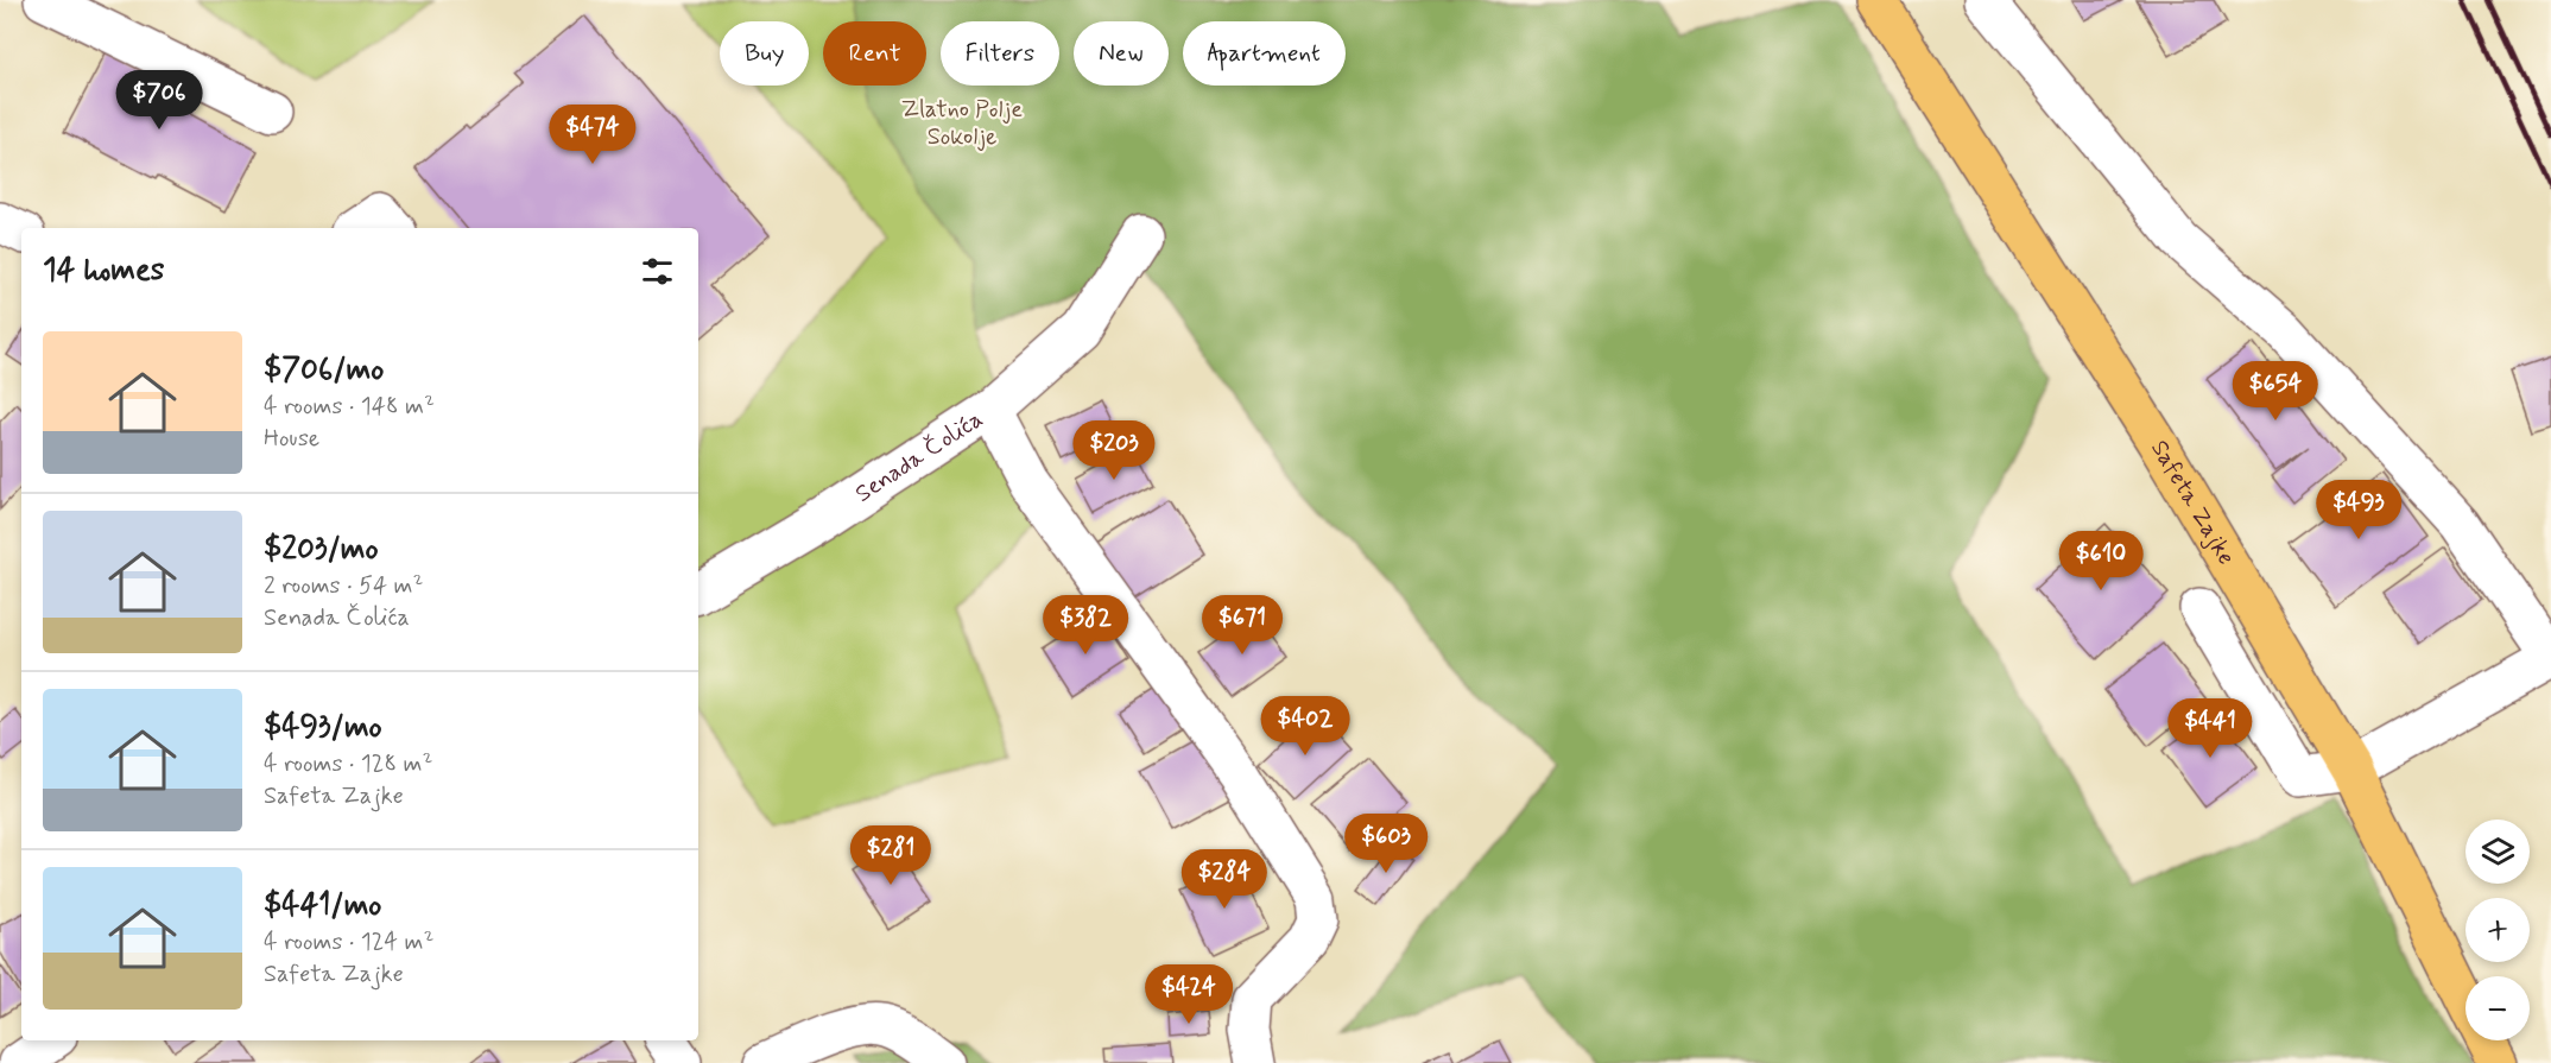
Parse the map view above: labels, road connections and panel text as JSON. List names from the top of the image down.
{
  "streets": {
    "main road": ["Safeta Zajke"],
    "street": ["Senada Čolića"]
  },
  "parks": ["Zlatno Polje Sokolje"],
  "page": {
    "chip": [
      "Buy",
      "Rent",
      "Filters",
      "New",
      "Apartment"
    ],
    "price": [
      "$706",
      "$474",
      "$654",
      "$203",
      "$493",
      "$610",
      "$382",
      "$671",
      "$402",
      "$441",
      "$603",
      "$281",
      "$284",
      "$424"
    ],
    "heading": "14 homes",
    "list": [
      {
        "name": "$706/mo",
        "note": "4 rooms · 148 m² · House"
      },
      {
        "name": "$203/mo",
        "note": "2 rooms · 54 m² · Senada Čolića"
      },
      {
        "name": "$493/mo",
        "note": "4 rooms · 128 m² · Safeta Zajke"
      },
      {
        "name": "$441/mo",
        "note": "4 rooms · 124 m² · Safeta Zajke"
      }
    ],
    "map_buttons": ["+", "−"]
  }
}
